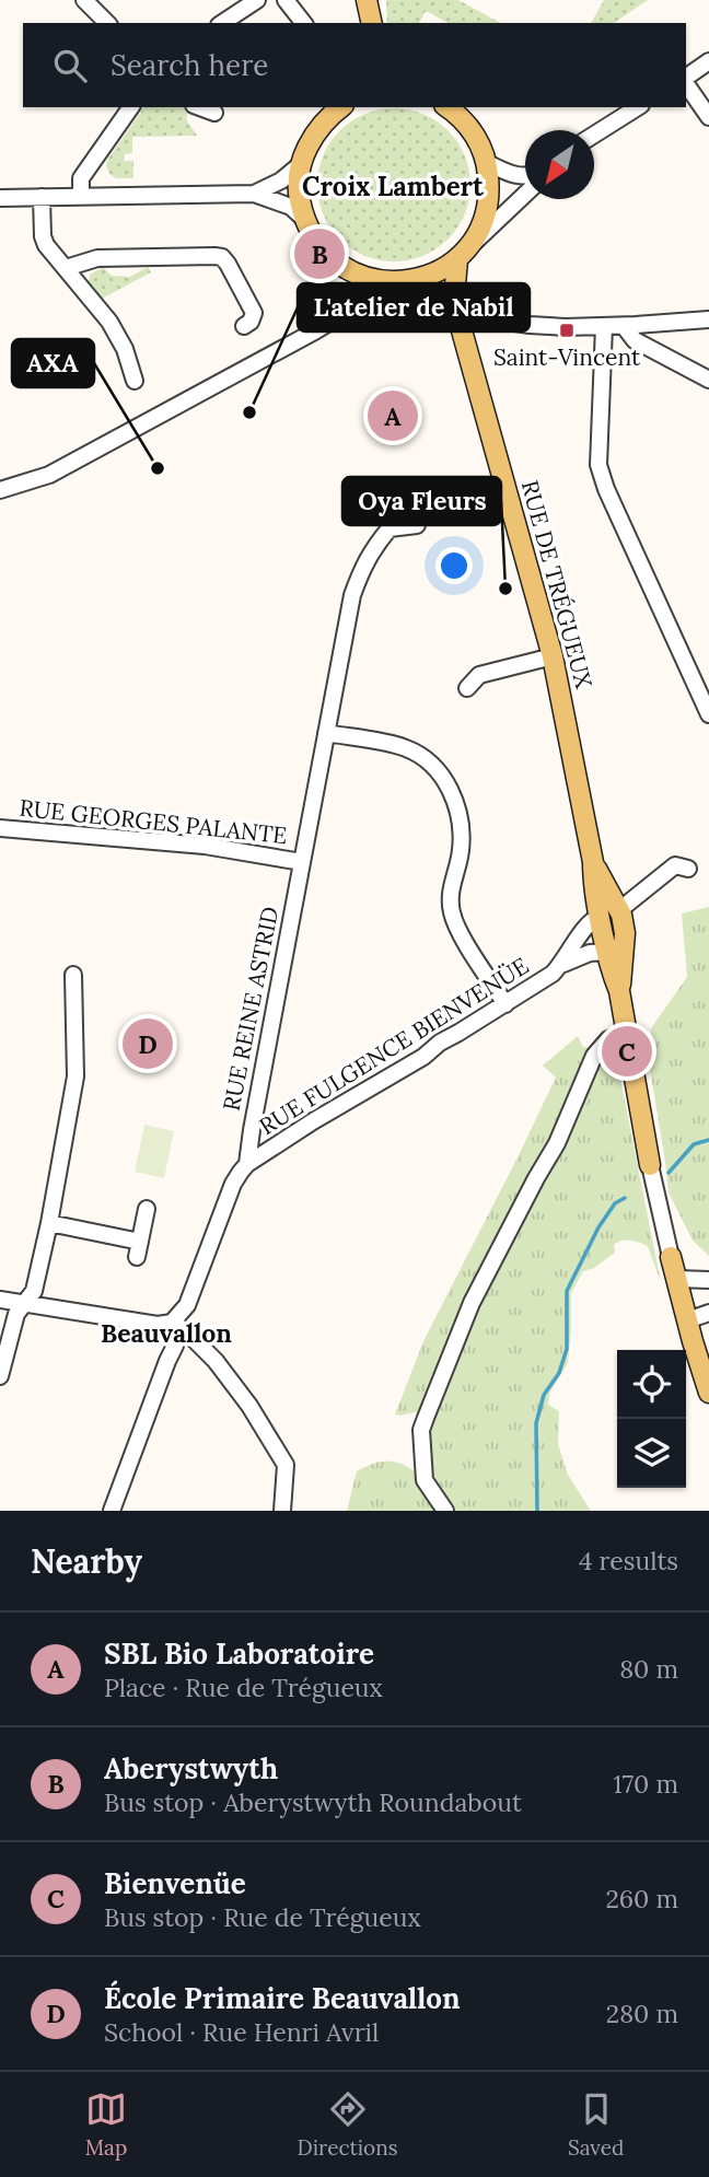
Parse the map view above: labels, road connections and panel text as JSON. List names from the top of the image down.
{
  "streets": {
    "main road": ["RUE DE TRÉGUEUX"],
    "street": ["RUE GEORGES PALANTE", "RUE REINE ASTRID", "RUE FULGENCE BIENVENÜE"]
  },
  "crossings": [
    ["RUE DE TRÉGUEUX", "RUE FULGENCE BIENVENÜE"],
    ["RUE GEORGES PALANTE", "RUE REINE ASTRID"],
    ["RUE REINE ASTRID", "RUE FULGENCE BIENVENÜE"]
  ],
  "districts": ["Croix Lambert", "Beauvallon"],
  "places": {
    "transit": ["Saint-Vincent"],
    "other": ["L'atelier de Nabil", "AXA", "Oya Fleurs"]
  },
  "north": "bottom left",
  "page": {
    "search": "Search here",
    "pins": [
      "B",
      "A",
      "D",
      "C"
    ],
    "heading": ["Nearby", "4 results"],
    "list": [
      {
        "mark": "A",
        "name": "SBL Bio Laboratoire",
        "note": "Place · Rue de Trégueux",
        "value": "80 m"
      },
      {
        "mark": "B",
        "name": "Aberystwyth",
        "note": "Bus stop · Aberystwyth Roundabout",
        "value": "170 m"
      },
      {
        "mark": "C",
        "name": "Bienvenüe",
        "note": "Bus stop · Rue de Trégueux",
        "value": "260 m"
      },
      {
        "mark": "D",
        "name": "École Primaire Beauvallon",
        "note": "School · Rue Henri Avril",
        "value": "280 m"
      }
    ],
    "nav": ["Map", "Directions", "Saved"]
  }
}
